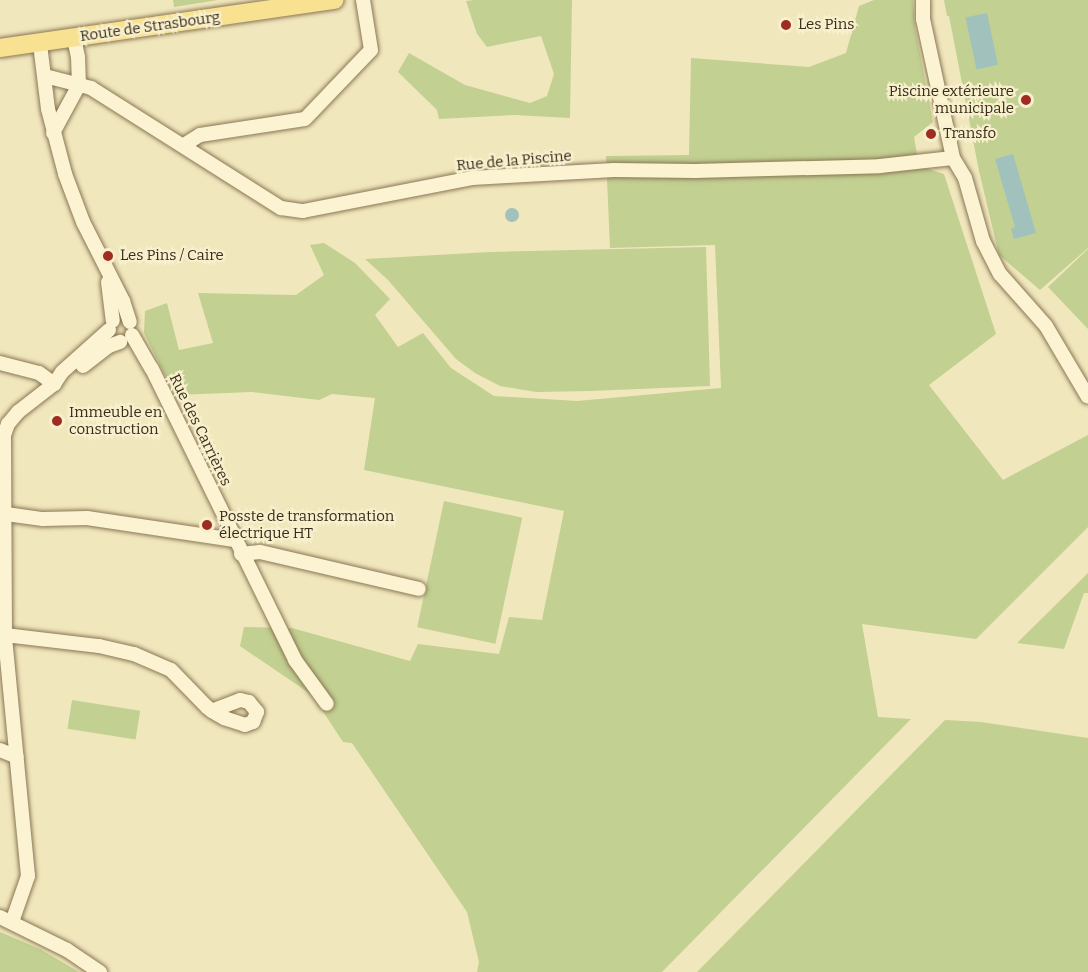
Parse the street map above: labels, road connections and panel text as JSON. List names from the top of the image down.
{
  "streets": {
    "main road": ["Route de Strasbourg"],
    "street": ["Rue de la Piscine", "Rue des Carrières"]
  },
  "crossings": [
    ["Route de Strasbourg", "Rue des Carrières"],
    ["Rue de la Piscine", "Rue des Carrières"]
  ],
  "places": [
    "Les Pins",
    "Piscine extérieure municipale",
    "Transfo",
    "Les Pins / Caire",
    "Immeuble en construction",
    "Posste de transformation électrique HT"
  ]
}
